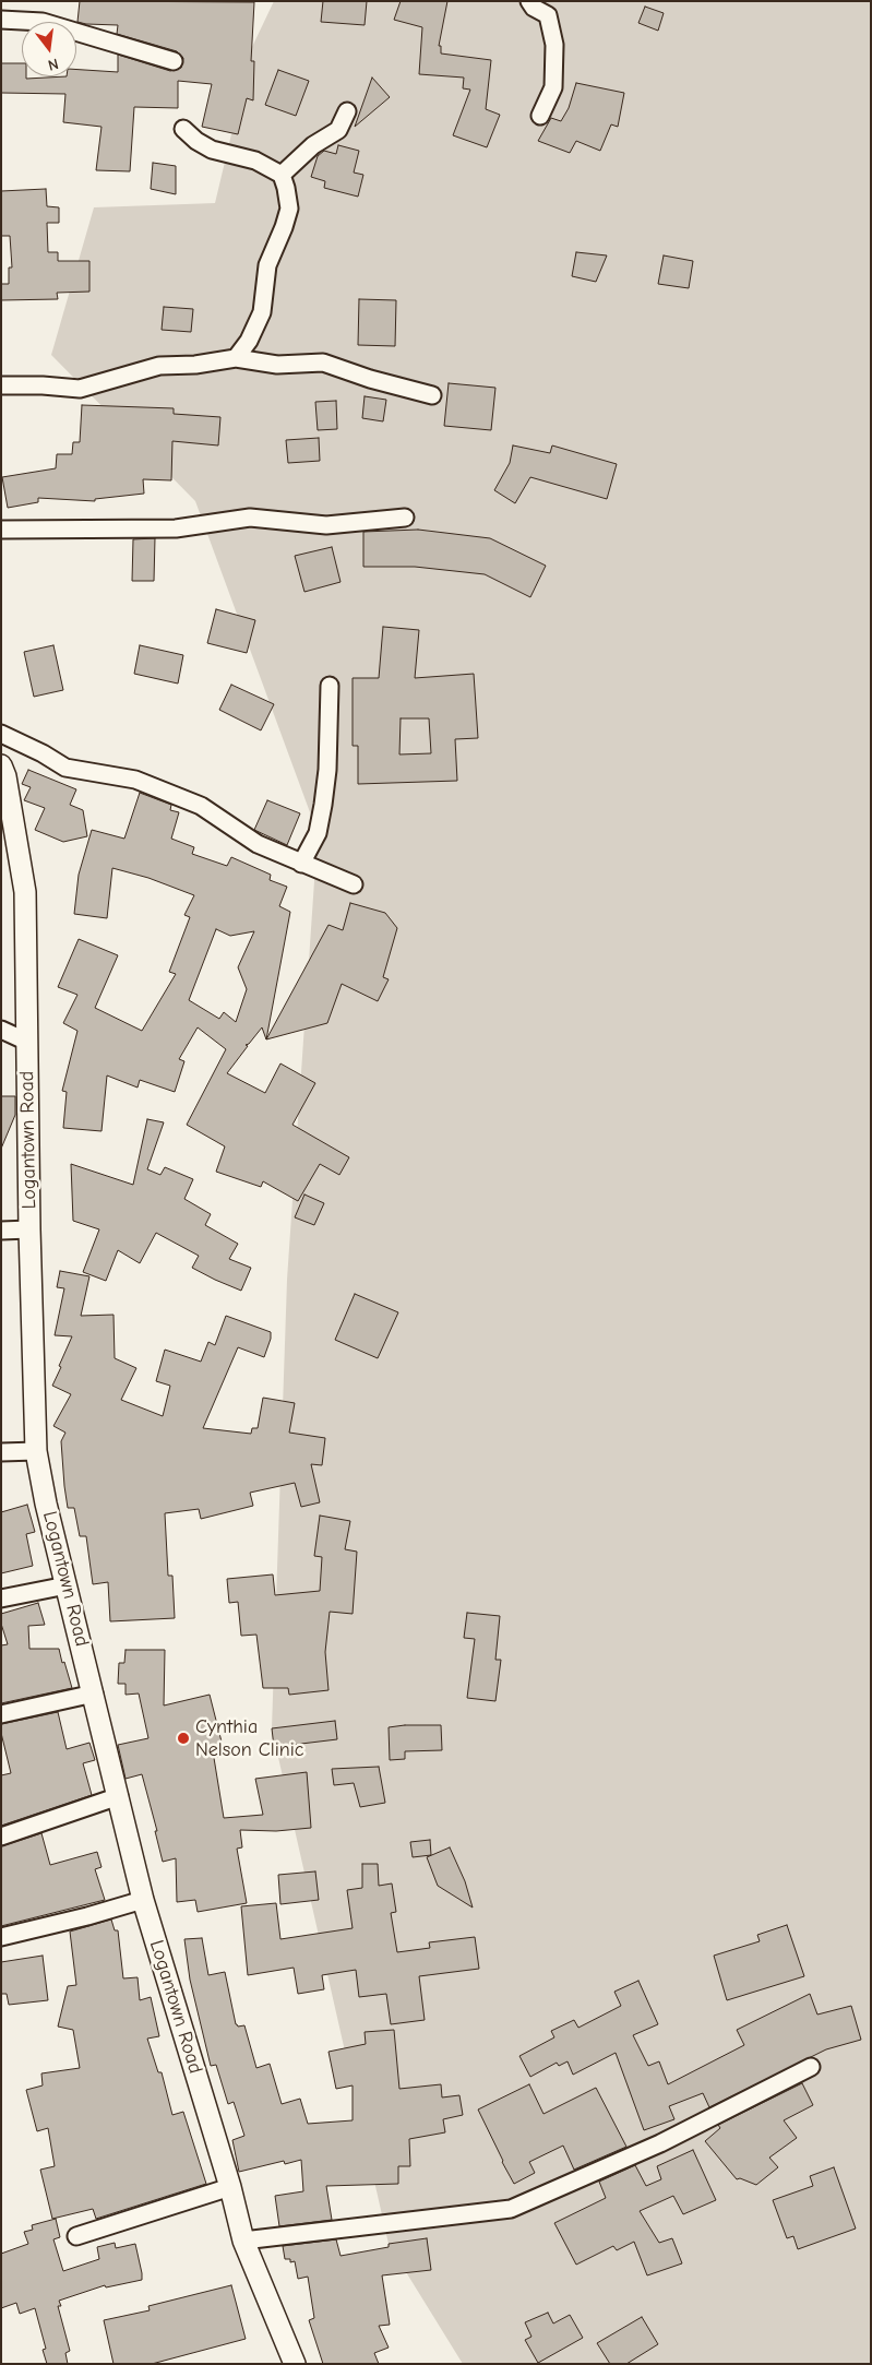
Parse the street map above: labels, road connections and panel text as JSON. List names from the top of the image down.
{
  "streets": {
    "street": ["Logantown Road"]
  },
  "places": ["Cynthia Nelson Clinic"],
  "north": "bottom"
}
